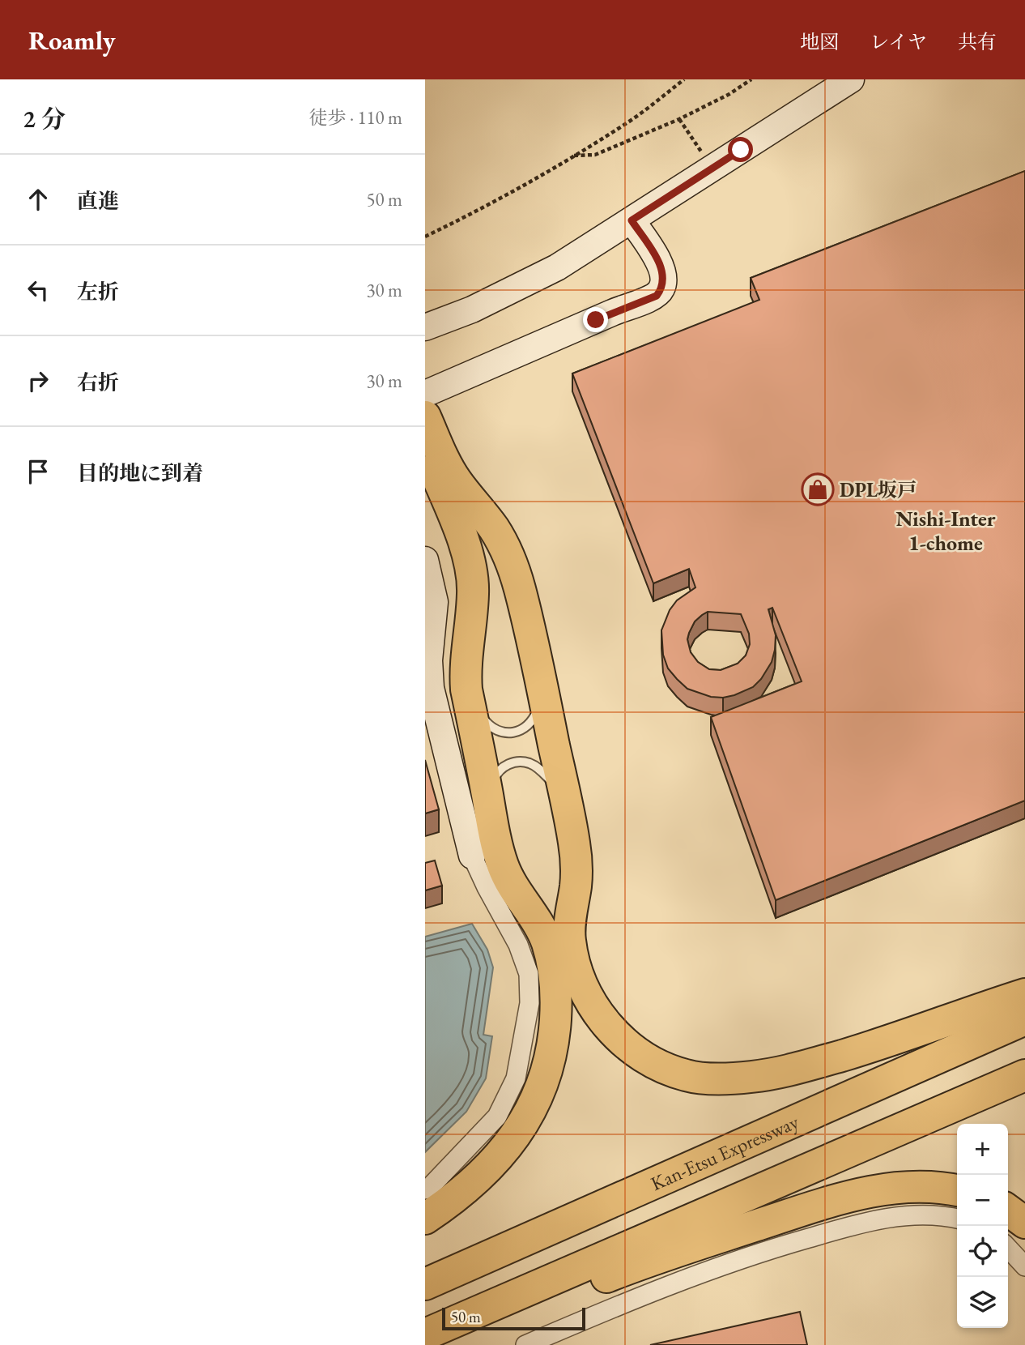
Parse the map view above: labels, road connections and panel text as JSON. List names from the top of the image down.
{
  "streets": {
    "highway": ["Kan-Etsu Expressway"]
  },
  "districts": ["Nishi-Inter 1-chome"],
  "places": {
    "shop": ["DPL坂戸"]
  },
  "scale_bar": "50 m",
  "page": {
    "header": "Roamly",
    "nav": ["地図", "レイヤ", "共有"],
    "heading": ["2 分", "徒歩 · 110 m"],
    "list": [
      ["直進", "50 m"],
      ["左折", "30 m"],
      ["右折", "30 m"],
      "目的地に到着"
    ],
    "map_buttons": ["+", "−"],
    "scale": "50 m"
  }
}
